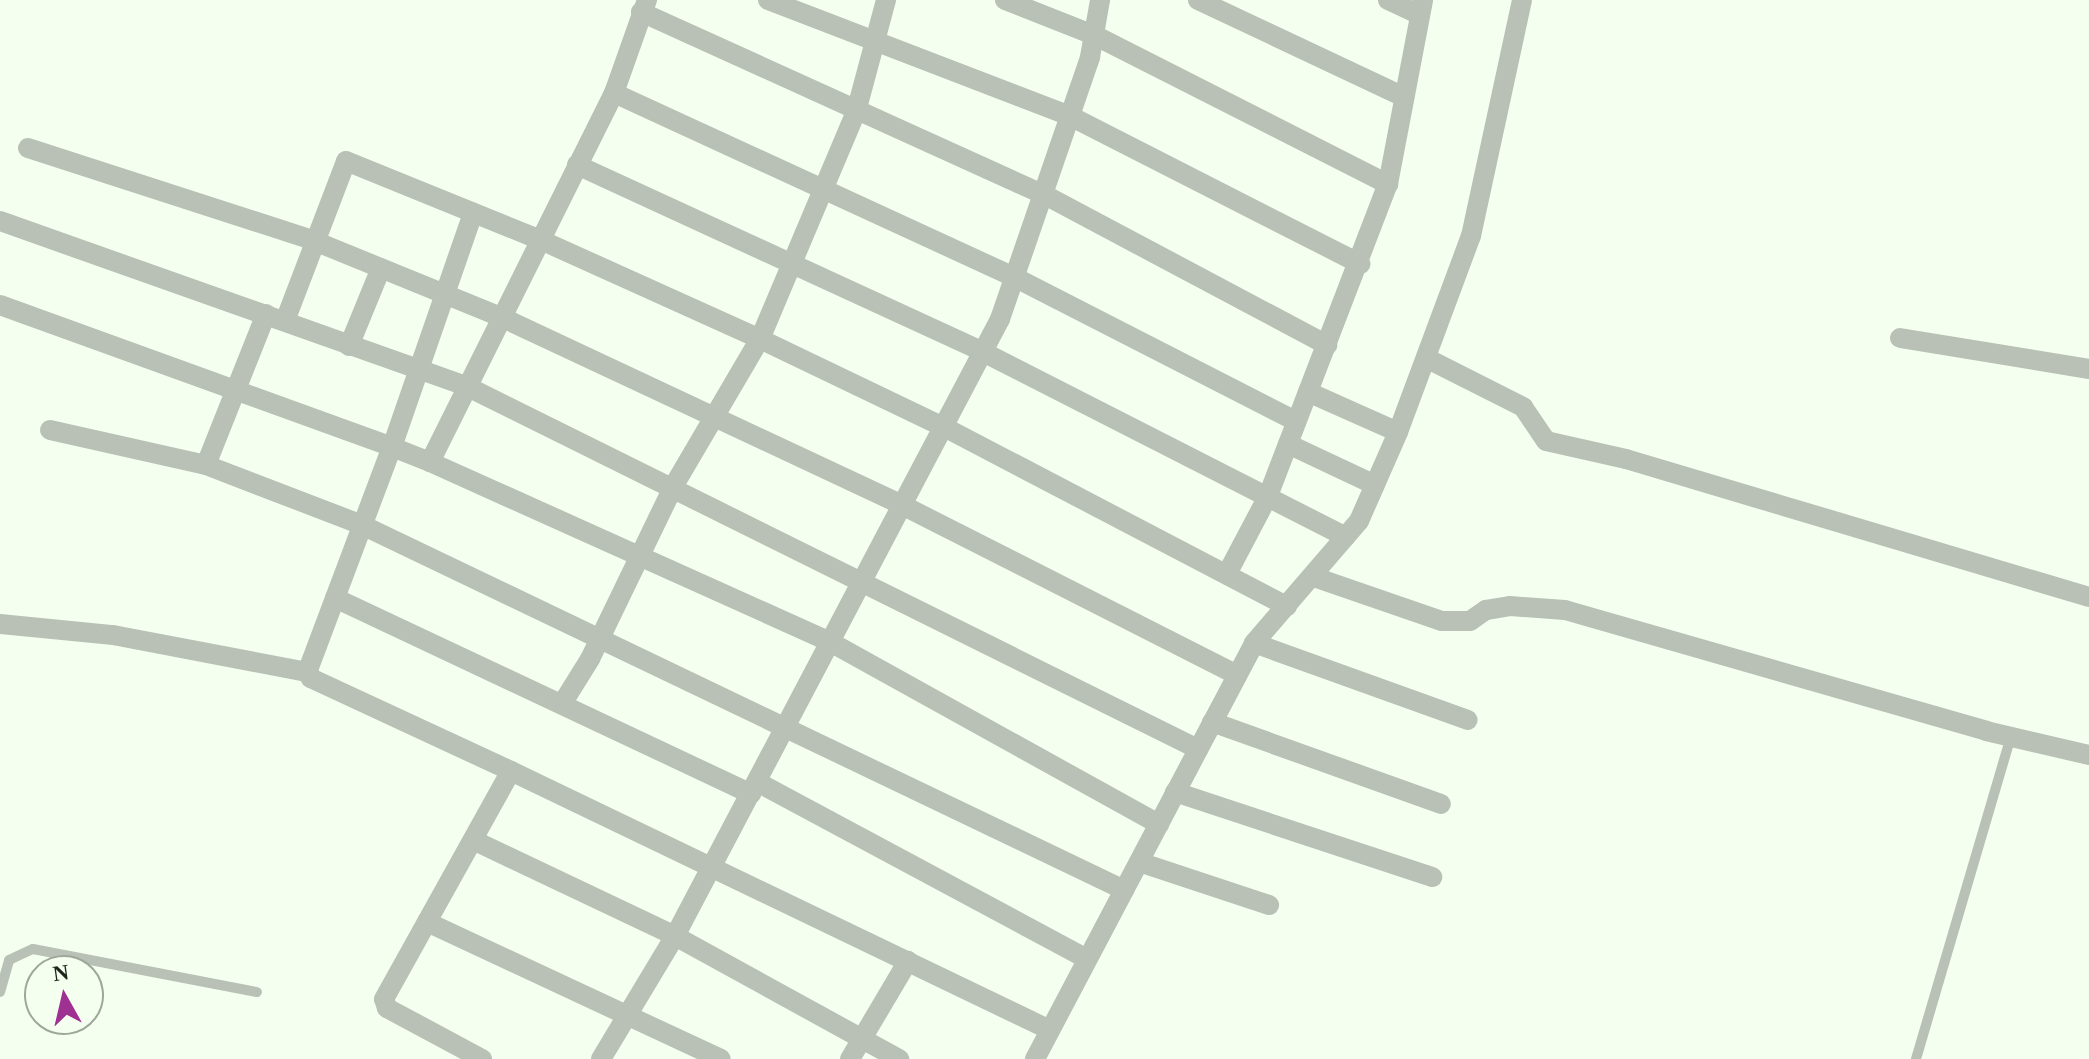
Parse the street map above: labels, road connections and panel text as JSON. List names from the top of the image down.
{
  "north": "top"
}
